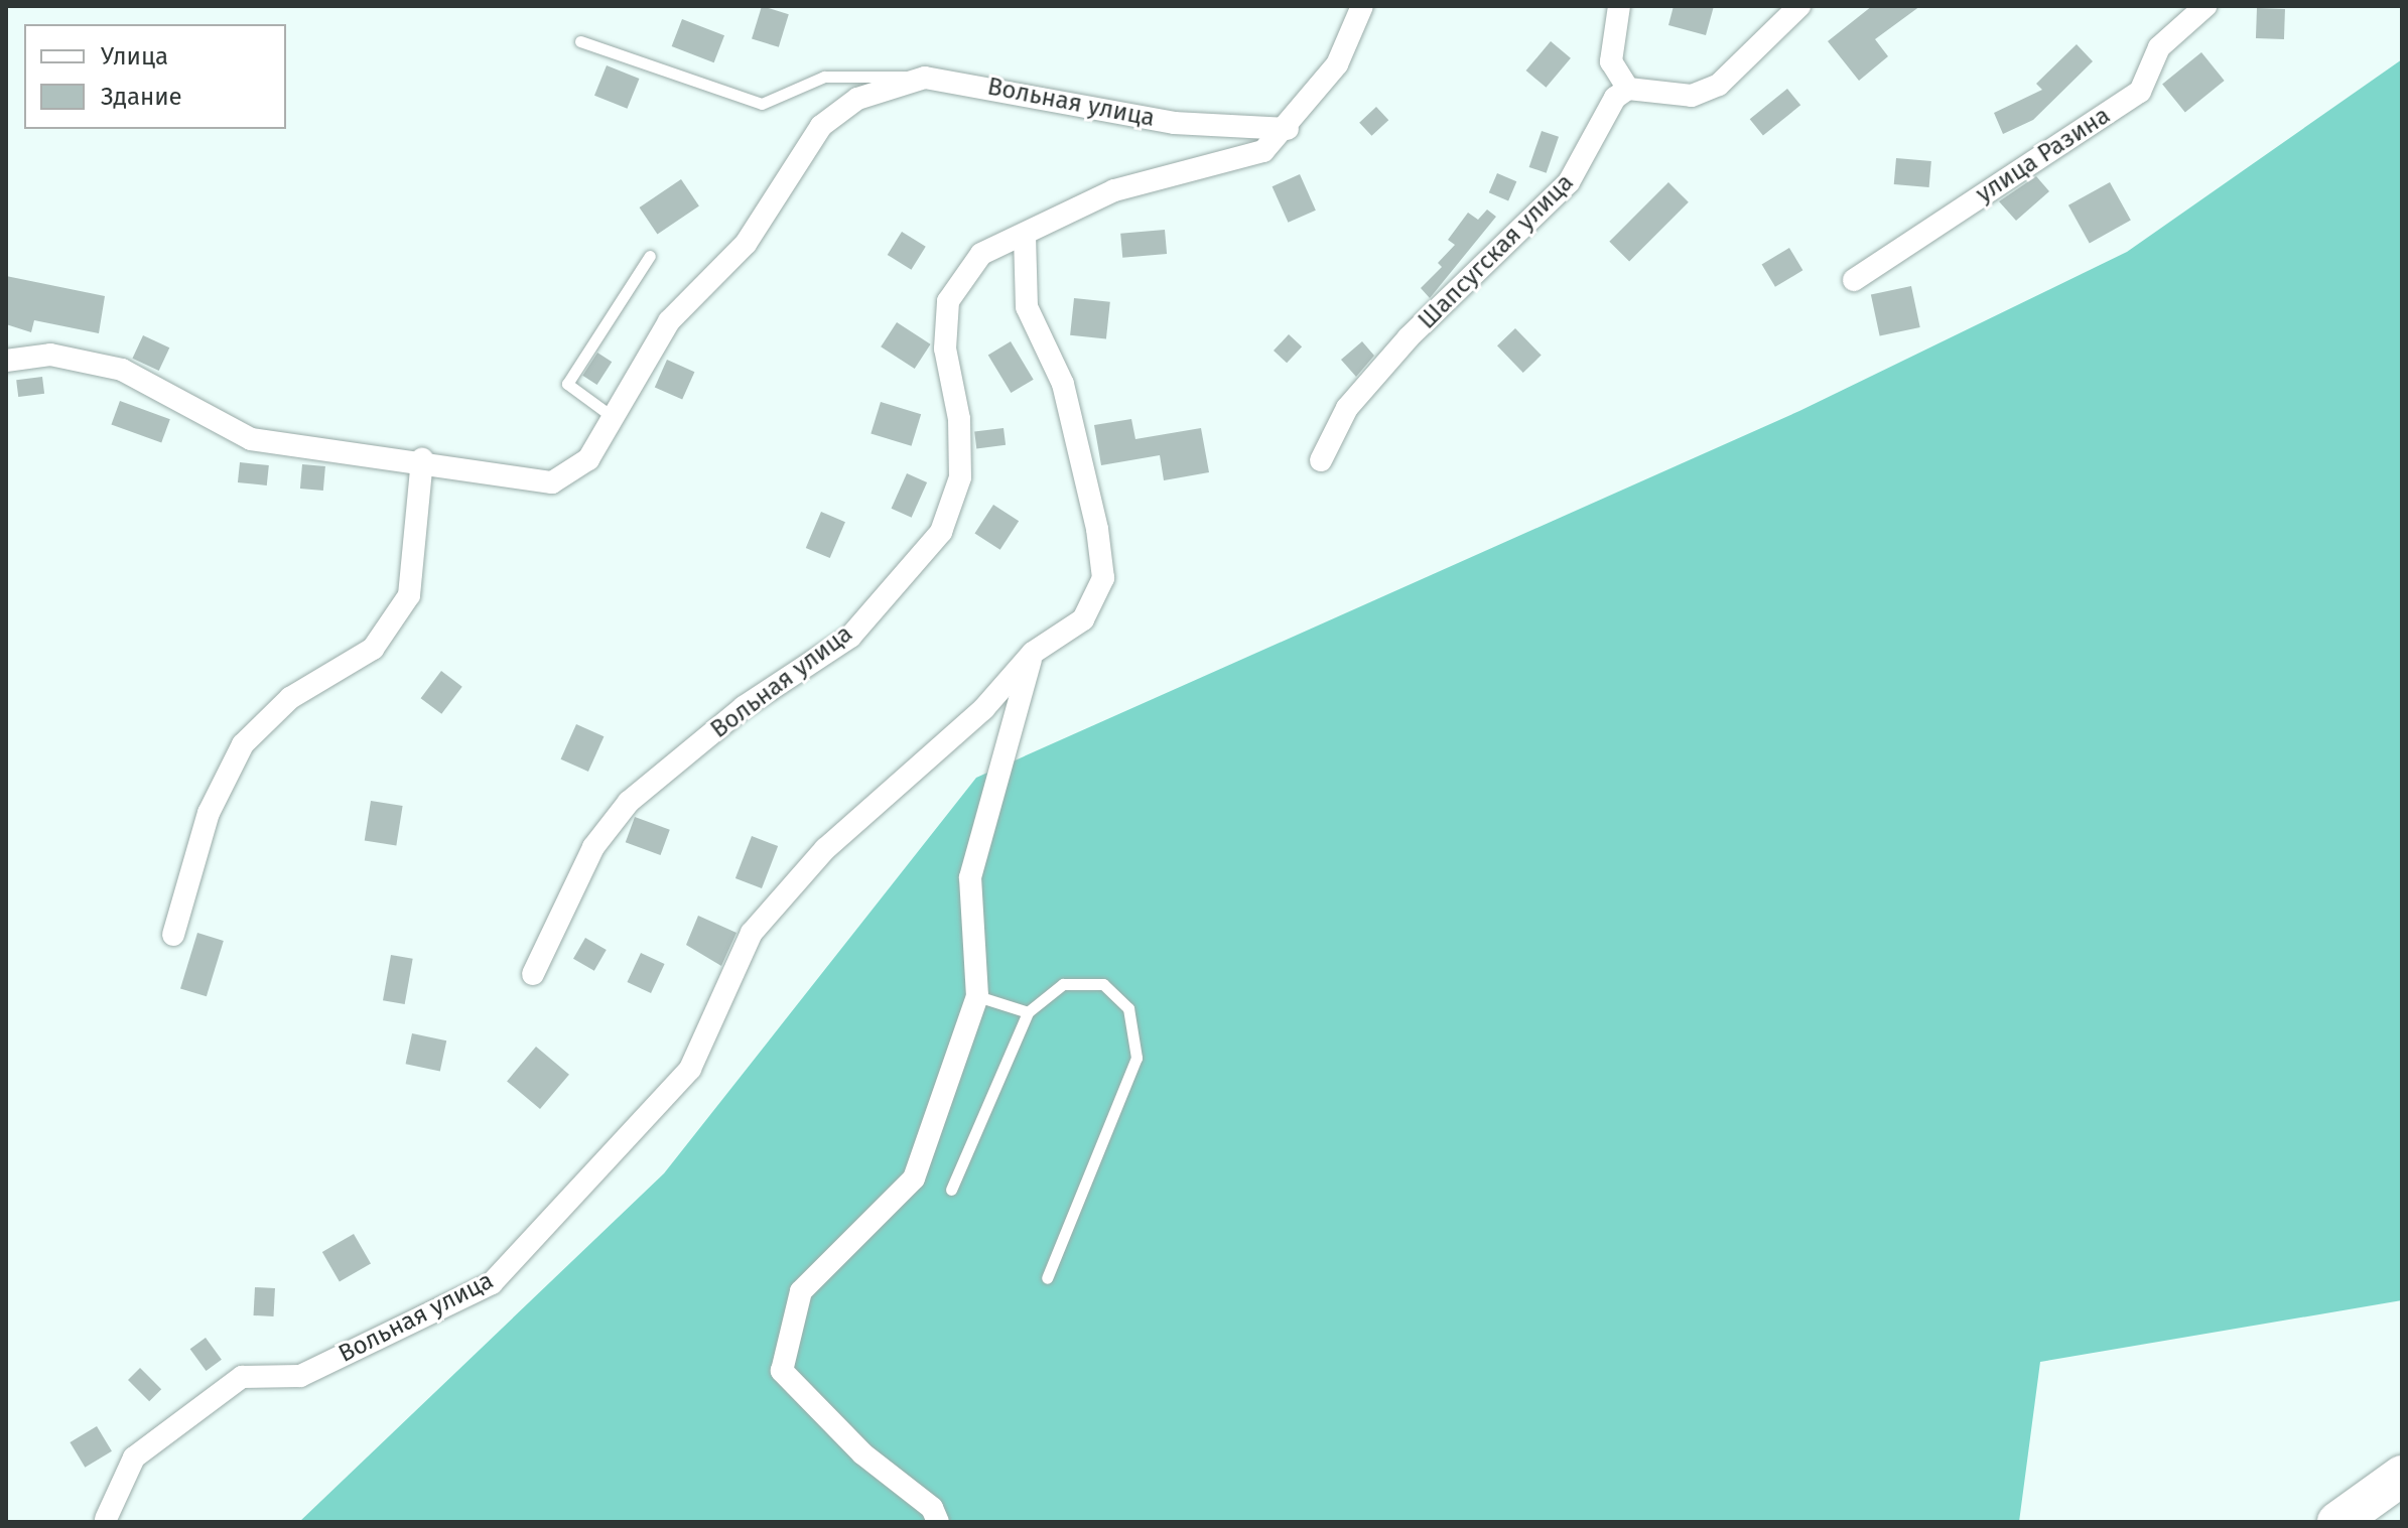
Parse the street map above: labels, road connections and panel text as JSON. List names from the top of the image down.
{
  "streets": {
    "street": ["Вольная улица", "улица Разина", "Шапсугская улица"]
  },
  "legend": ["Улица", "Здание"]
}
